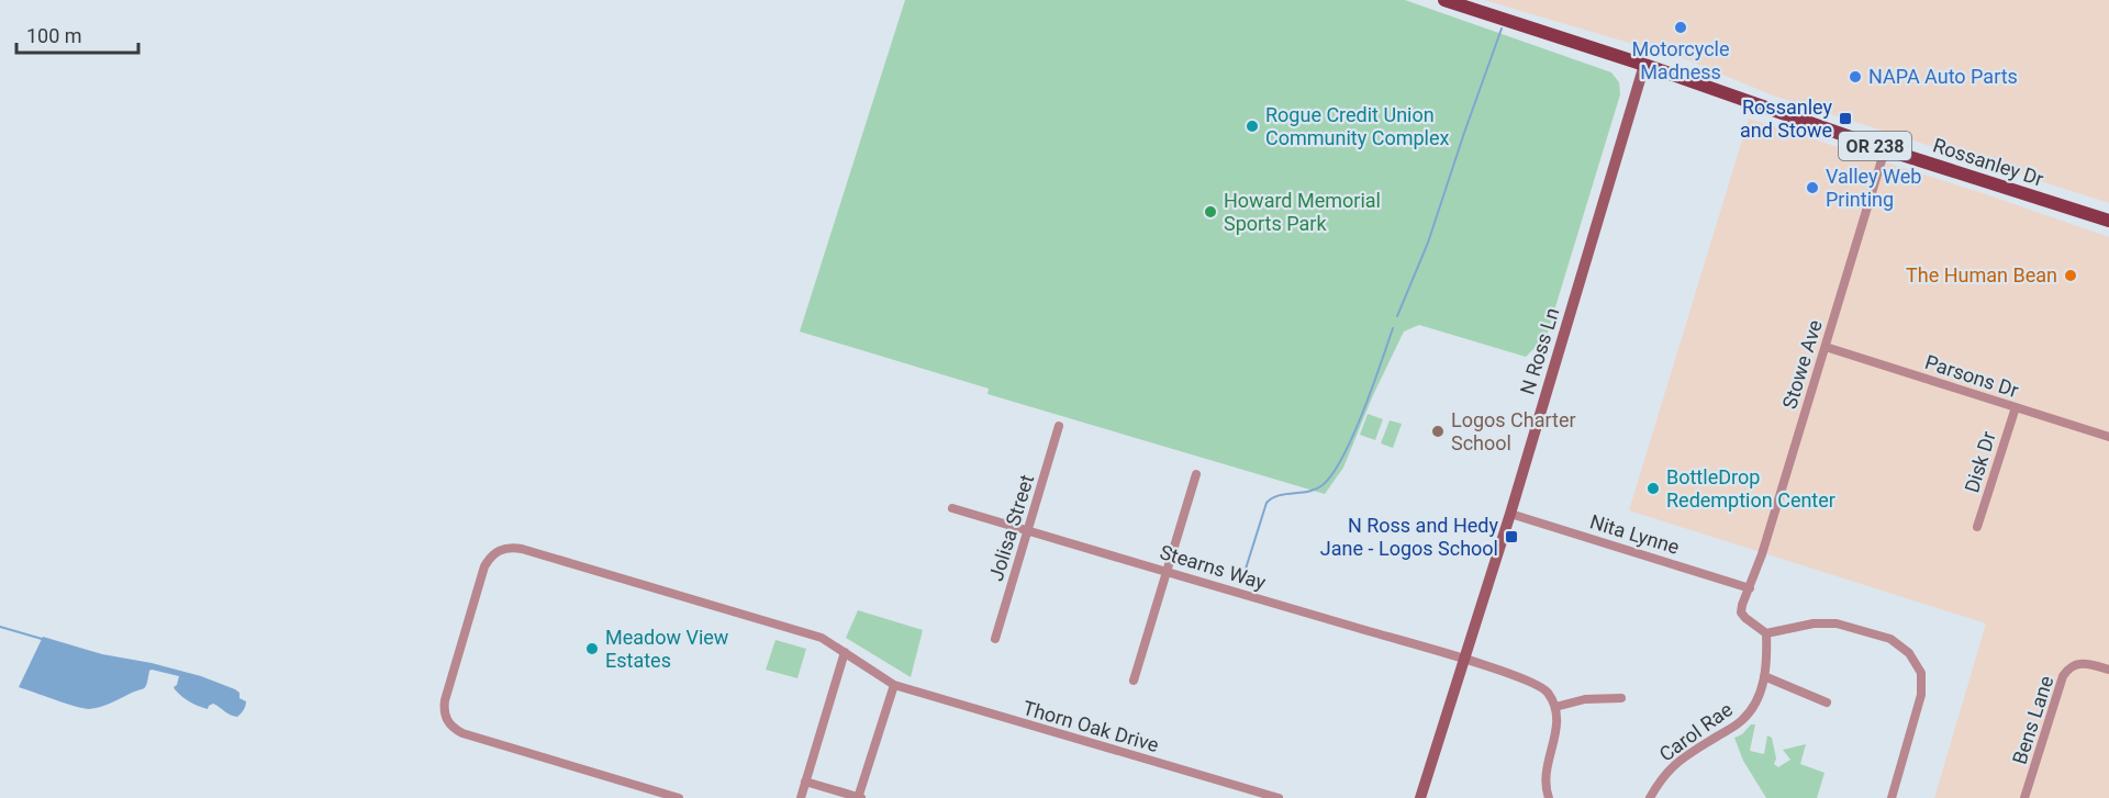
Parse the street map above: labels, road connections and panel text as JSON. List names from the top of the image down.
{
  "streets": {
    "main road": ["OR 238", "Rossanley Dr", "N Ross Ln"],
    "street": [
      "Stowe Ave",
      "Parsons Dr",
      "Disk Dr",
      "Jolisa Street",
      "Nita Lynne",
      "Stearns Way",
      "Bens Lane",
      "Thorn Oak Drive",
      "Carol Rae"
    ]
  },
  "crossings": [
    ["Rossanley Dr", "N Ross Ln"],
    ["Rossanley Dr", "Stowe Ave"],
    ["N Ross Ln", "Nita Lynne"],
    ["N Ross Ln", "Stearns Way"],
    ["Stowe Ave", "Parsons Dr"],
    ["Stowe Ave", "Nita Lynne"],
    ["Parsons Dr", "Disk Dr"],
    ["Jolisa Street", "Stearns Way"]
  ],
  "places": {
    "other": [
      "Motorcycle Madness",
      "NAPA Auto Parts",
      "Rogue Credit Union Community Complex",
      "Valley Web Printing",
      "Howard Memorial Sports Park",
      "The Human Bean",
      "Logos Charter School",
      "BottleDrop Redemption Center",
      "Meadow View Estates"
    ],
    "transit": ["Rossanley and Stowe", "N Ross and Hedy Jane - Logos School"]
  },
  "scale_bar": "100 m"
}
